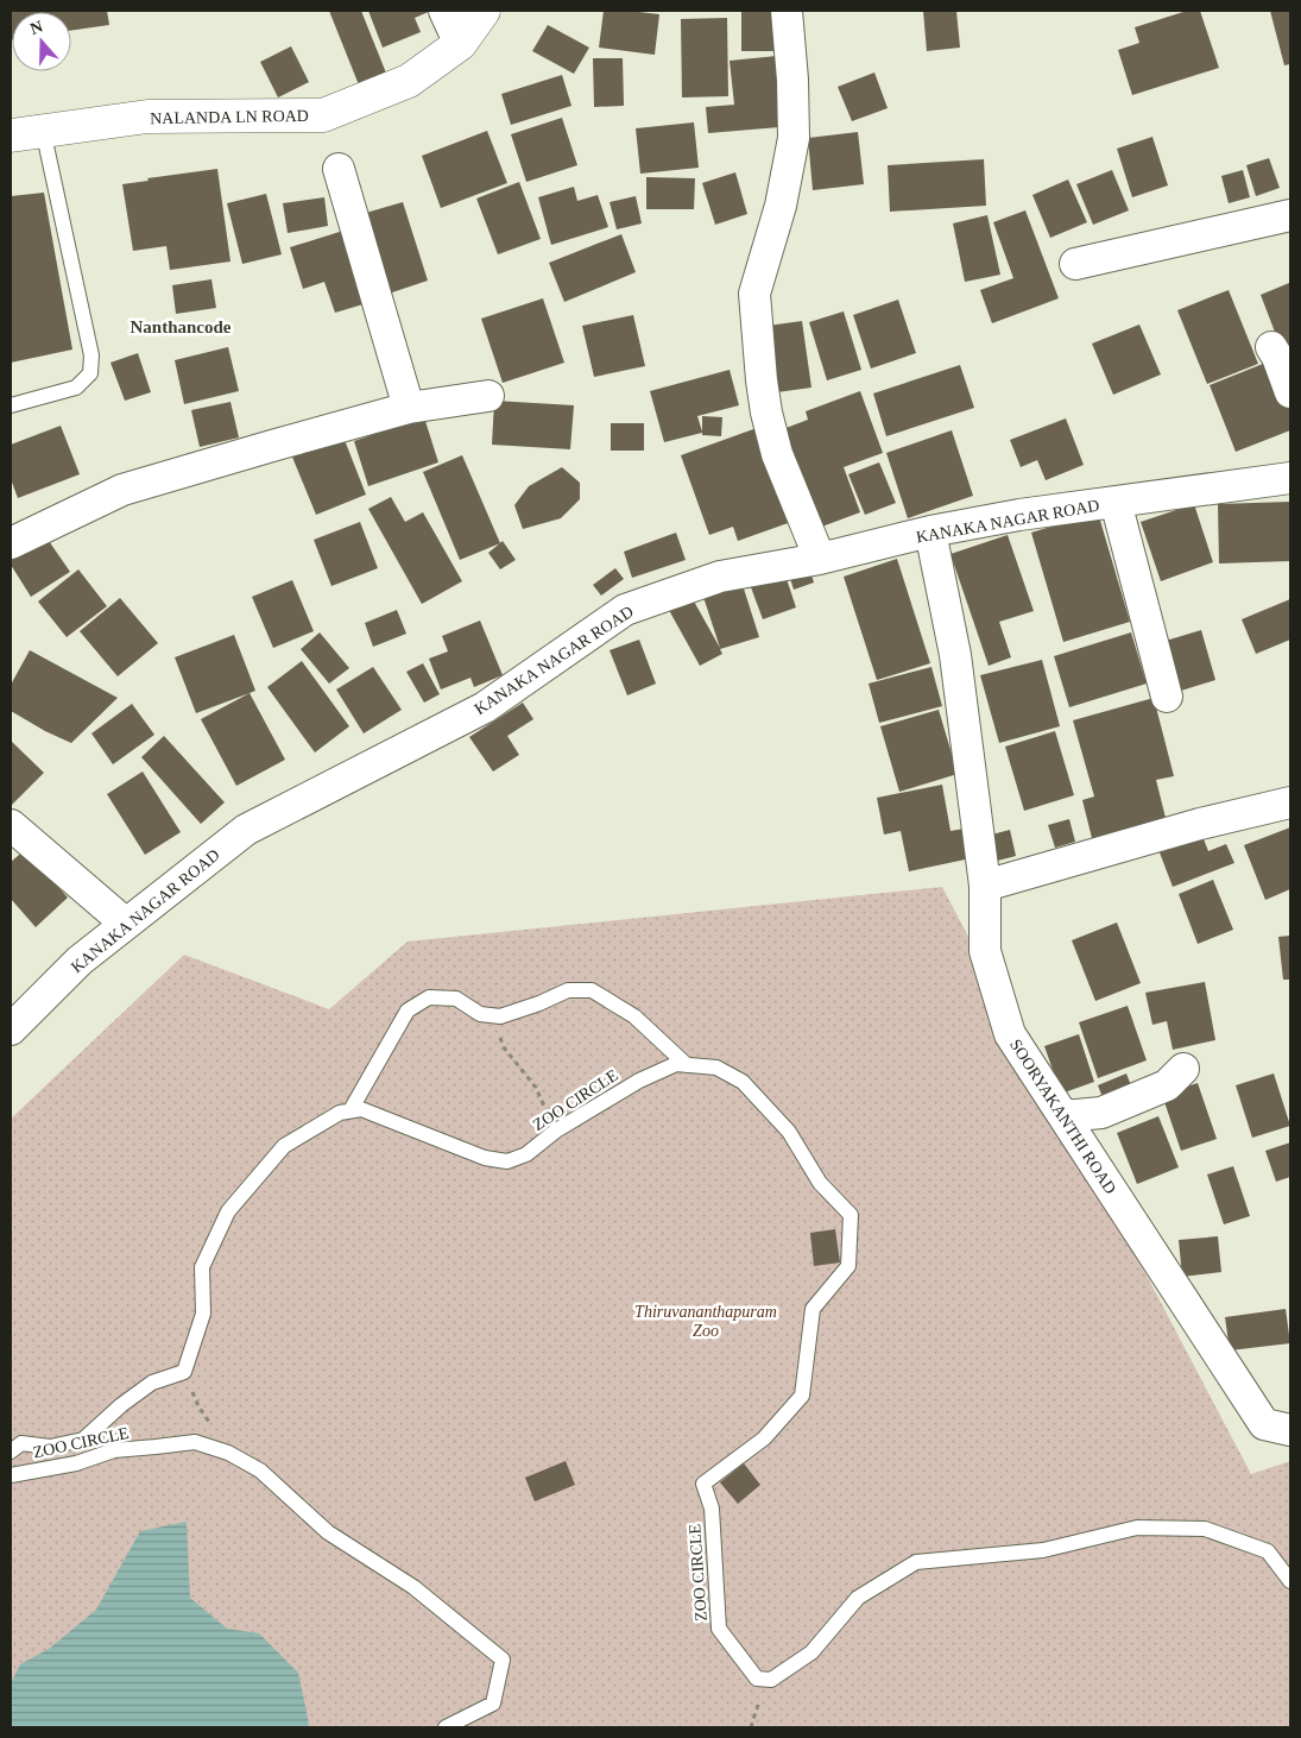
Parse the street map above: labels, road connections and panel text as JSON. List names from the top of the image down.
{
  "streets": {
    "street": ["NALANDA LN ROAD", "KANAKA NAGAR ROAD", "SOORYAKANTHI ROAD"],
    "lane": ["ZOO CIRCLE"]
  },
  "crossings": [
    ["KANAKA NAGAR ROAD", "SOORYAKANTHI ROAD"]
  ],
  "districts": ["Nanthancode"],
  "parks": ["Thiruvananthapuram Zoo"],
  "north": "top"
}
